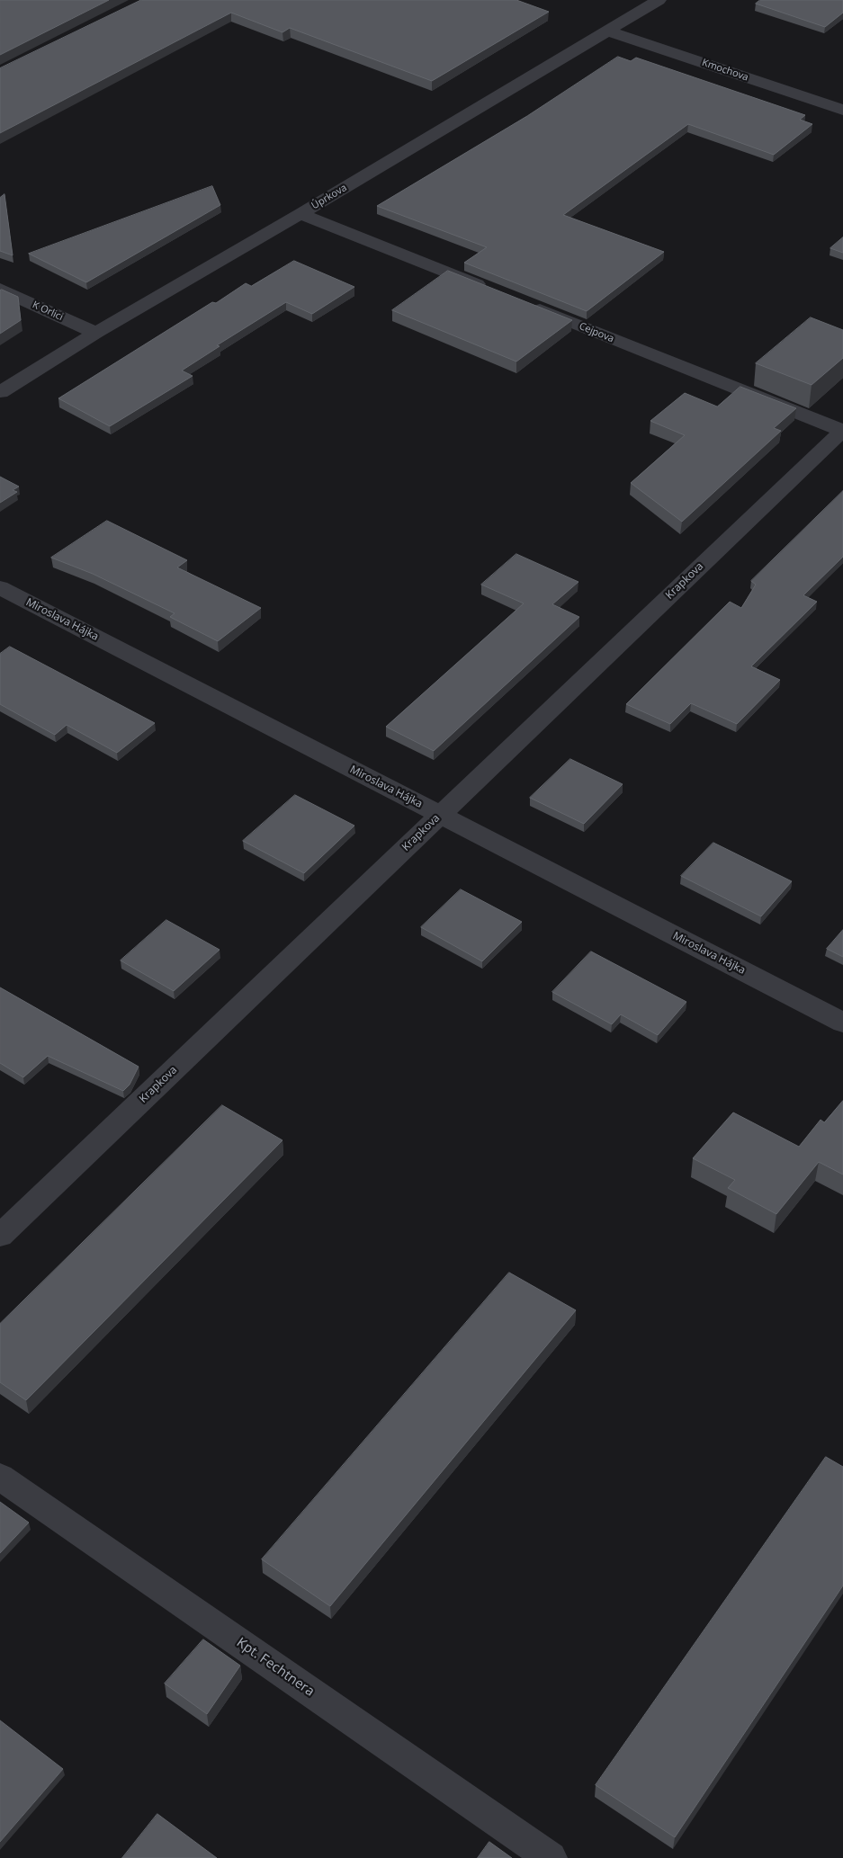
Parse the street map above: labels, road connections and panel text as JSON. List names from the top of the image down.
{
  "streets": {
    "street": [
      "Kmochova",
      "Úprkova",
      "K Orlici",
      "Cejpova",
      "Krapkova",
      "Miroslava Hájka",
      "Kpt. Fechtnera"
    ]
  },
  "crossings": [
    ["Kmochova", "Úprkova"],
    ["Úprkova", "K Orlici"],
    ["Cejpova", "Krapkova"],
    ["Krapkova", "Miroslava Hájka"]
  ]
}
